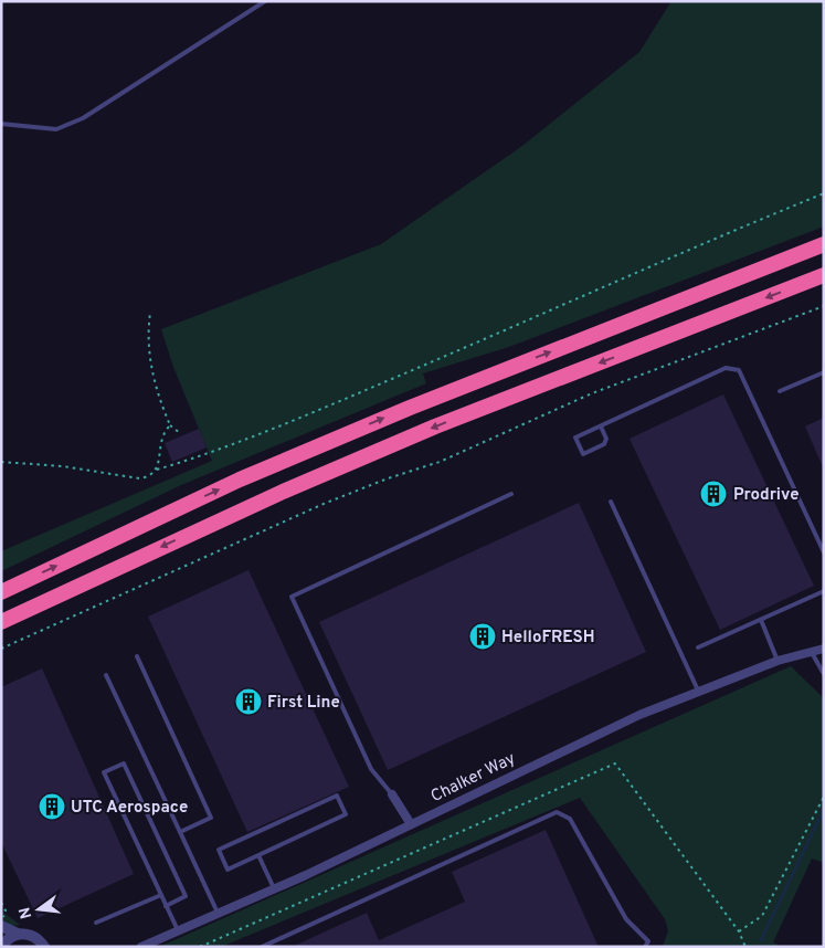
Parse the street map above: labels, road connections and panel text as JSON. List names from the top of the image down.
{
  "streets": {
    "street": ["Chalker Way"]
  },
  "places": {
    "building": [
      "Prodrive",
      "HelloFRESH",
      "First Line",
      "UTC Aerospace"
    ]
  },
  "north": "left"
}
